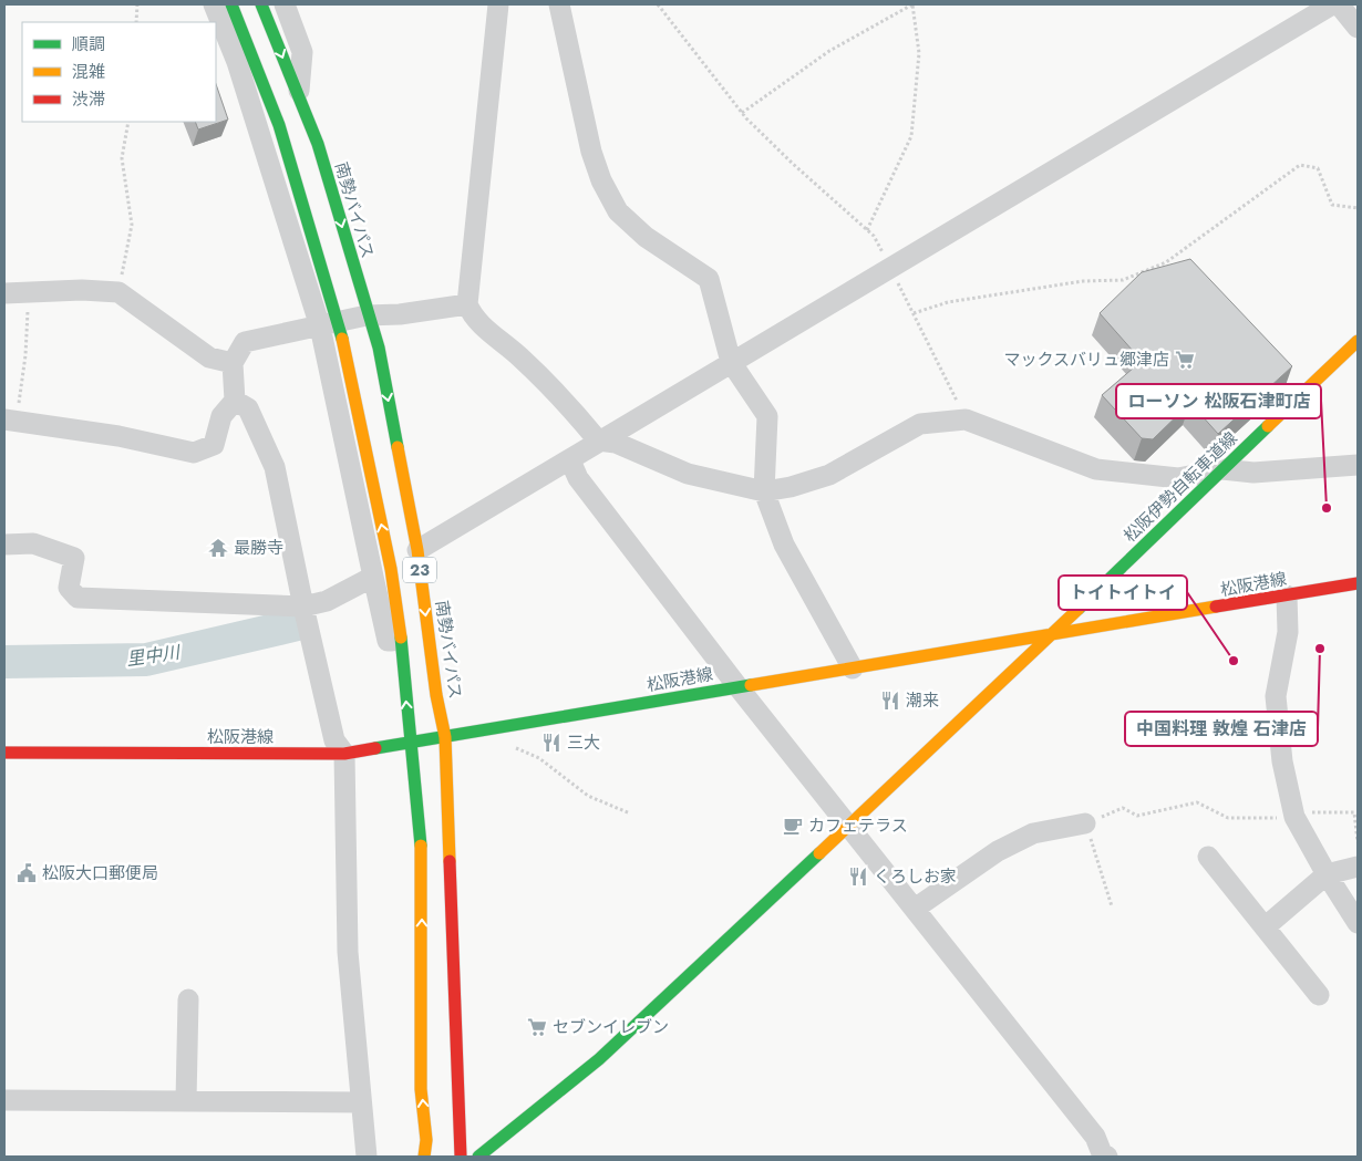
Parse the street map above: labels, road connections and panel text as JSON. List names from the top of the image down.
{
  "streets": {
    "main road": [
      "南勢バイパス",
      "松阪伊勢自転車道線",
      "23",
      "松阪港線"
    ]
  },
  "crossings": [
    ["南勢バイパス", "松阪港線"],
    ["松阪伊勢自転車道線", "松阪港線"],
    ["23", "松阪港線"]
  ],
  "water": ["里中川"],
  "places": {
    "supermarket": ["マックスバリュ郷津店", "セブンイレブン"],
    "other": ["ローソン 松阪石津町店", "中国料理 敦煌 石津店", "トイトイトイ"],
    "temple": ["最勝寺"],
    "restaurant": ["潮来", "三大", "くろしお家"],
    "cafe": ["カフェテラス"],
    "public building": ["松阪大口郵便局"]
  },
  "legend": ["順調", "混雑", "渋滞"]
}
